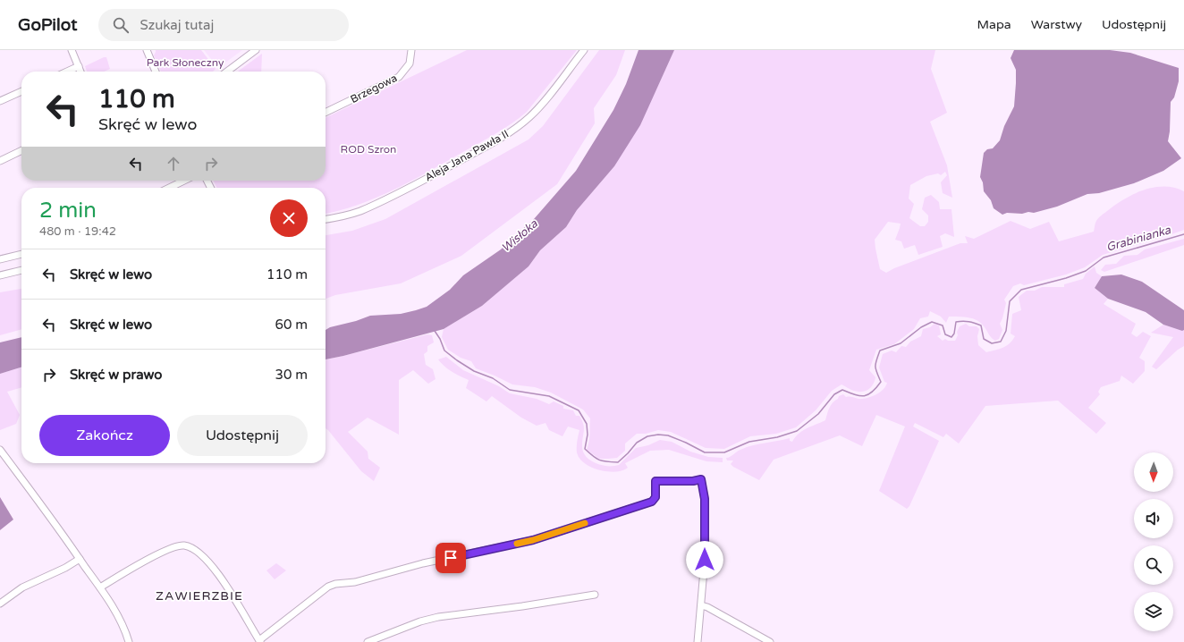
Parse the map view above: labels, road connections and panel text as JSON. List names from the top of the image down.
{
  "streets": {
    "street": ["Brzegowa", "Aleja Jana Pawła II"]
  },
  "districts": ["ZAWIERZBIE"],
  "water": ["Wisłoka", "Grabinianka"],
  "parks": ["Park Słoneczny", "ROD Szron"],
  "north": "bottom",
  "page": {
    "header": "GoPilot",
    "search": "Szukaj tutaj",
    "nav": ["Mapa", "Warstwy", "Udostępnij"],
    "turn": ["110 m", "Skręć w lewo"],
    "heading": ["2 min", "480 m · 19:42"],
    "list": [
      {
        "name": "Skręć w lewo",
        "value": "110 m"
      },
      {
        "name": "Skręć w lewo",
        "value": "60 m"
      },
      {
        "name": "Skręć w prawo",
        "value": "30 m"
      }
    ],
    "buttons": ["Zakończ", "Udostępnij"]
  }
}
